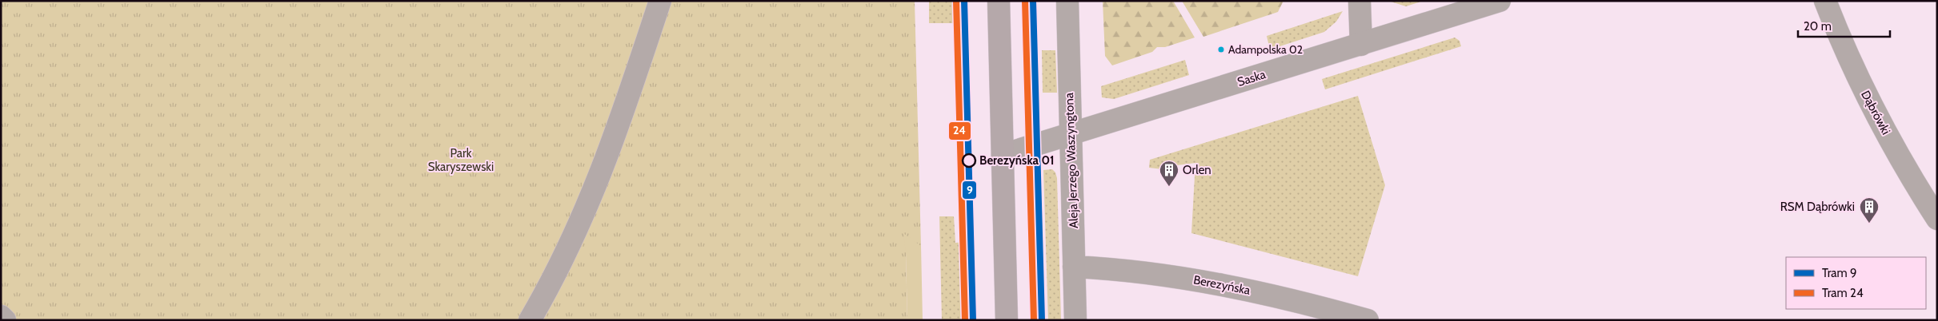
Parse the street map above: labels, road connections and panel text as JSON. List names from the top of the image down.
{
  "streets": {
    "street": [
      "Saska",
      "Dąbrówki",
      "Aleja Jerzego Waszyngtona",
      "Berezyńska"
    ]
  },
  "crossings": [
    ["Saska", "Aleja Jerzego Waszyngtona"],
    ["Aleja Jerzego Waszyngtona", "Berezyńska"]
  ],
  "parks": ["Park Skaryszewski"],
  "places": {
    "other": ["Adampolska 02", "Berezyńska 01"],
    "building": ["Orlen", "RSM Dąbrówki"]
  },
  "lines": ["tram line 9", "tram line 24"],
  "legend": ["Tram 9", "Tram 24"],
  "scale_bar": "20 m"
}
